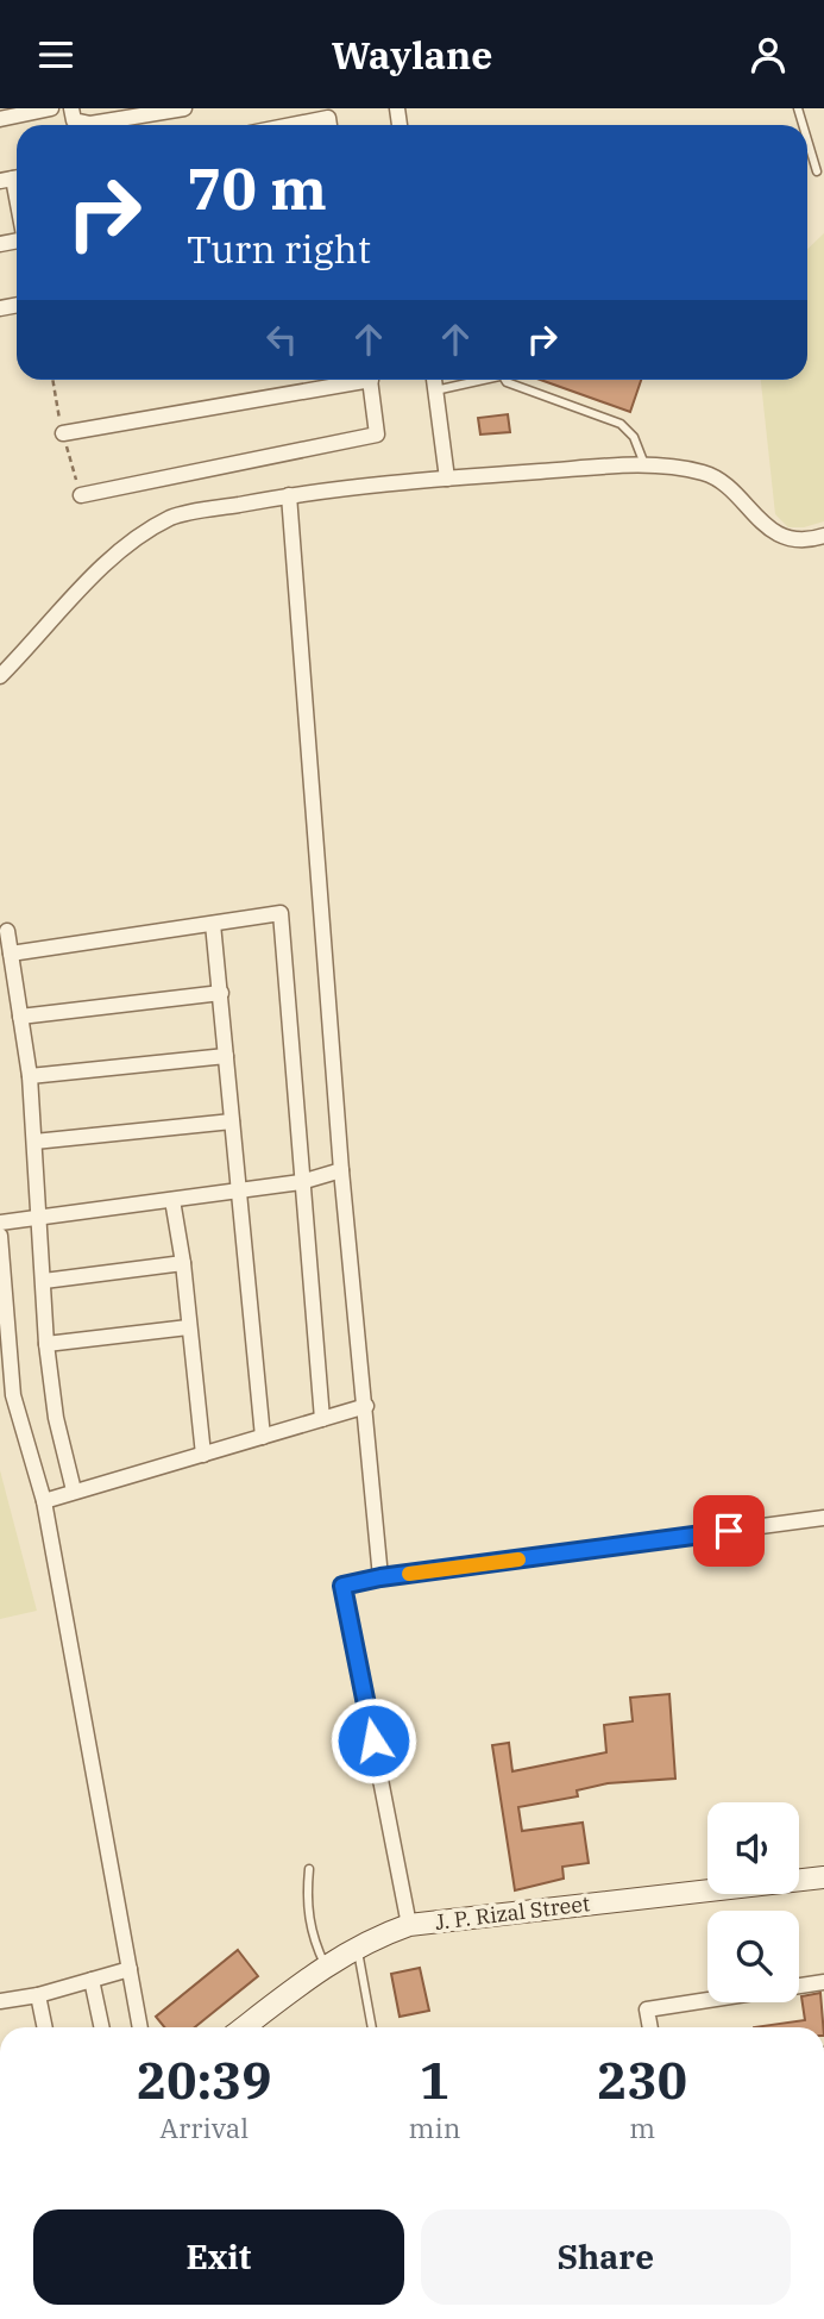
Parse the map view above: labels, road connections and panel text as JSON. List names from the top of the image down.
{
  "streets": {
    "main road": ["J. P. Rizal Street"]
  },
  "page": {
    "header": "Waylane",
    "turn": ["70 m", "Turn right"],
    "eta": [
      "20:39",
      "Arrival",
      "1",
      "min",
      "230",
      "m"
    ],
    "buttons": ["Exit", "Share"]
  }
}
